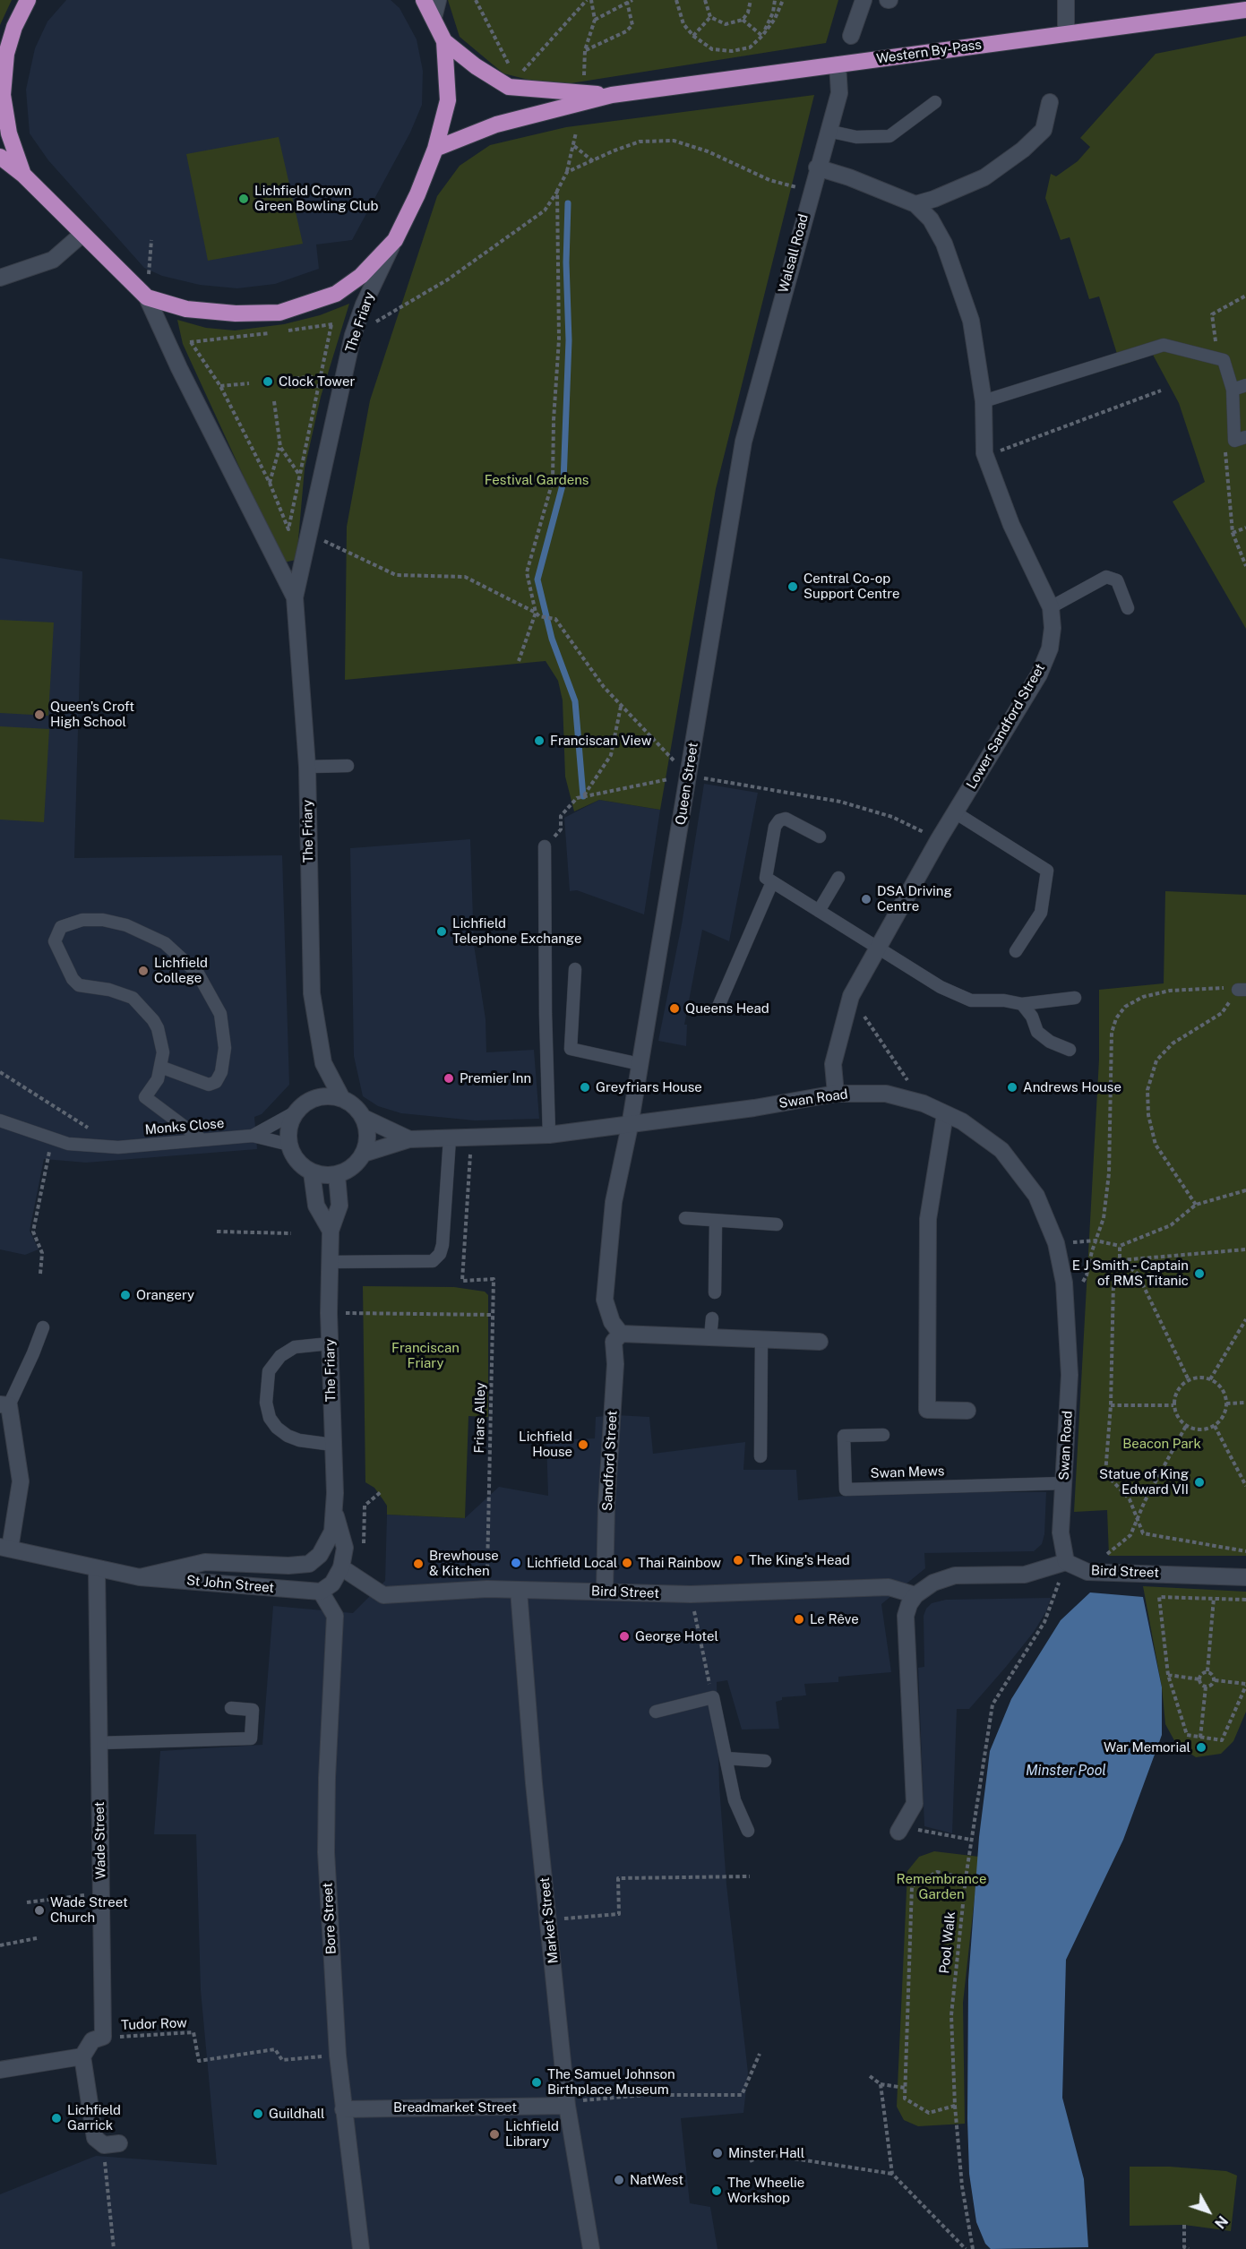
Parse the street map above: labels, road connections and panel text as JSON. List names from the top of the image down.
{
  "streets": {
    "highway": ["Western By-Pass", "The Friary"],
    "street": [
      "Walsall Road",
      "Lower Sandford Street",
      "Queen Street",
      "Swan Road",
      "Sandford Street",
      "Bird Street",
      "St John Street",
      "Wade Street",
      "Bore Street",
      "Market Street",
      "Breadmarket Street"
    ],
    "lane": ["Monks Close", "Swan Mews"],
    "path": ["Friars Alley", "Pool Walk", "Tudor Row"]
  },
  "crossings": [
    ["Western By-Pass", "Walsall Road"],
    ["Western By-Pass", "The Friary"],
    ["Walsall Road", "Lower Sandford Street"],
    ["Walsall Road", "Queen Street"],
    ["The Friary", "Swan Road"],
    ["The Friary", "Bird Street"],
    ["The Friary", "St John Street"],
    ["Lower Sandford Street", "Swan Road"],
    ["Queen Street", "Swan Road"],
    ["Swan Road", "Friars Alley"],
    ["Swan Road", "Swan Mews"],
    ["Swan Road", "Bird Street"],
    ["Swan Road", "Pool Walk"],
    ["Friars Alley", "Bird Street"],
    ["Sandford Street", "Bird Street"],
    ["Bird Street", "Market Street"],
    ["Bird Street", "Pool Walk"],
    ["St John Street", "Wade Street"],
    ["St John Street", "Bore Street"],
    ["Wade Street", "Tudor Row"],
    ["Bore Street", "Tudor Row"],
    ["Bore Street", "Breadmarket Street"],
    ["Market Street", "Breadmarket Street"]
  ],
  "water": ["Minster Pool"],
  "parks": [
    "Festival Gardens",
    "Franciscan Friary",
    "Beacon Park",
    "Remembrance Garden"
  ],
  "places": [
    "Lichfield Crown Green Bowling Club",
    "Clock Tower",
    "Central Co-op Support Centre",
    "Queen's Croft High School",
    "Franciscan View",
    "DSA Driving Centre",
    "Lichfield Telephone Exchange",
    "Lichfield College",
    "Queens Head",
    "Premier Inn",
    "Greyfriars House",
    "Andrews House",
    "E J Smith - Captain of RMS Titanic",
    "Orangery",
    "Lichfield House",
    "Statue of King Edward VII",
    "The King's Head",
    "Lichfield Local",
    "Thai Rainbow",
    "Brewhouse & Kitchen",
    "Le Rêve",
    "George Hotel",
    "War Memorial",
    "Wade Street Church",
    "The Samuel Johnson Birthplace Museum",
    "Guildhall",
    "Lichfield Garrick",
    "Lichfield Library",
    "Minster Hall",
    "NatWest",
    "The Wheelie Workshop"
  ],
  "north": "bottom right"
}
